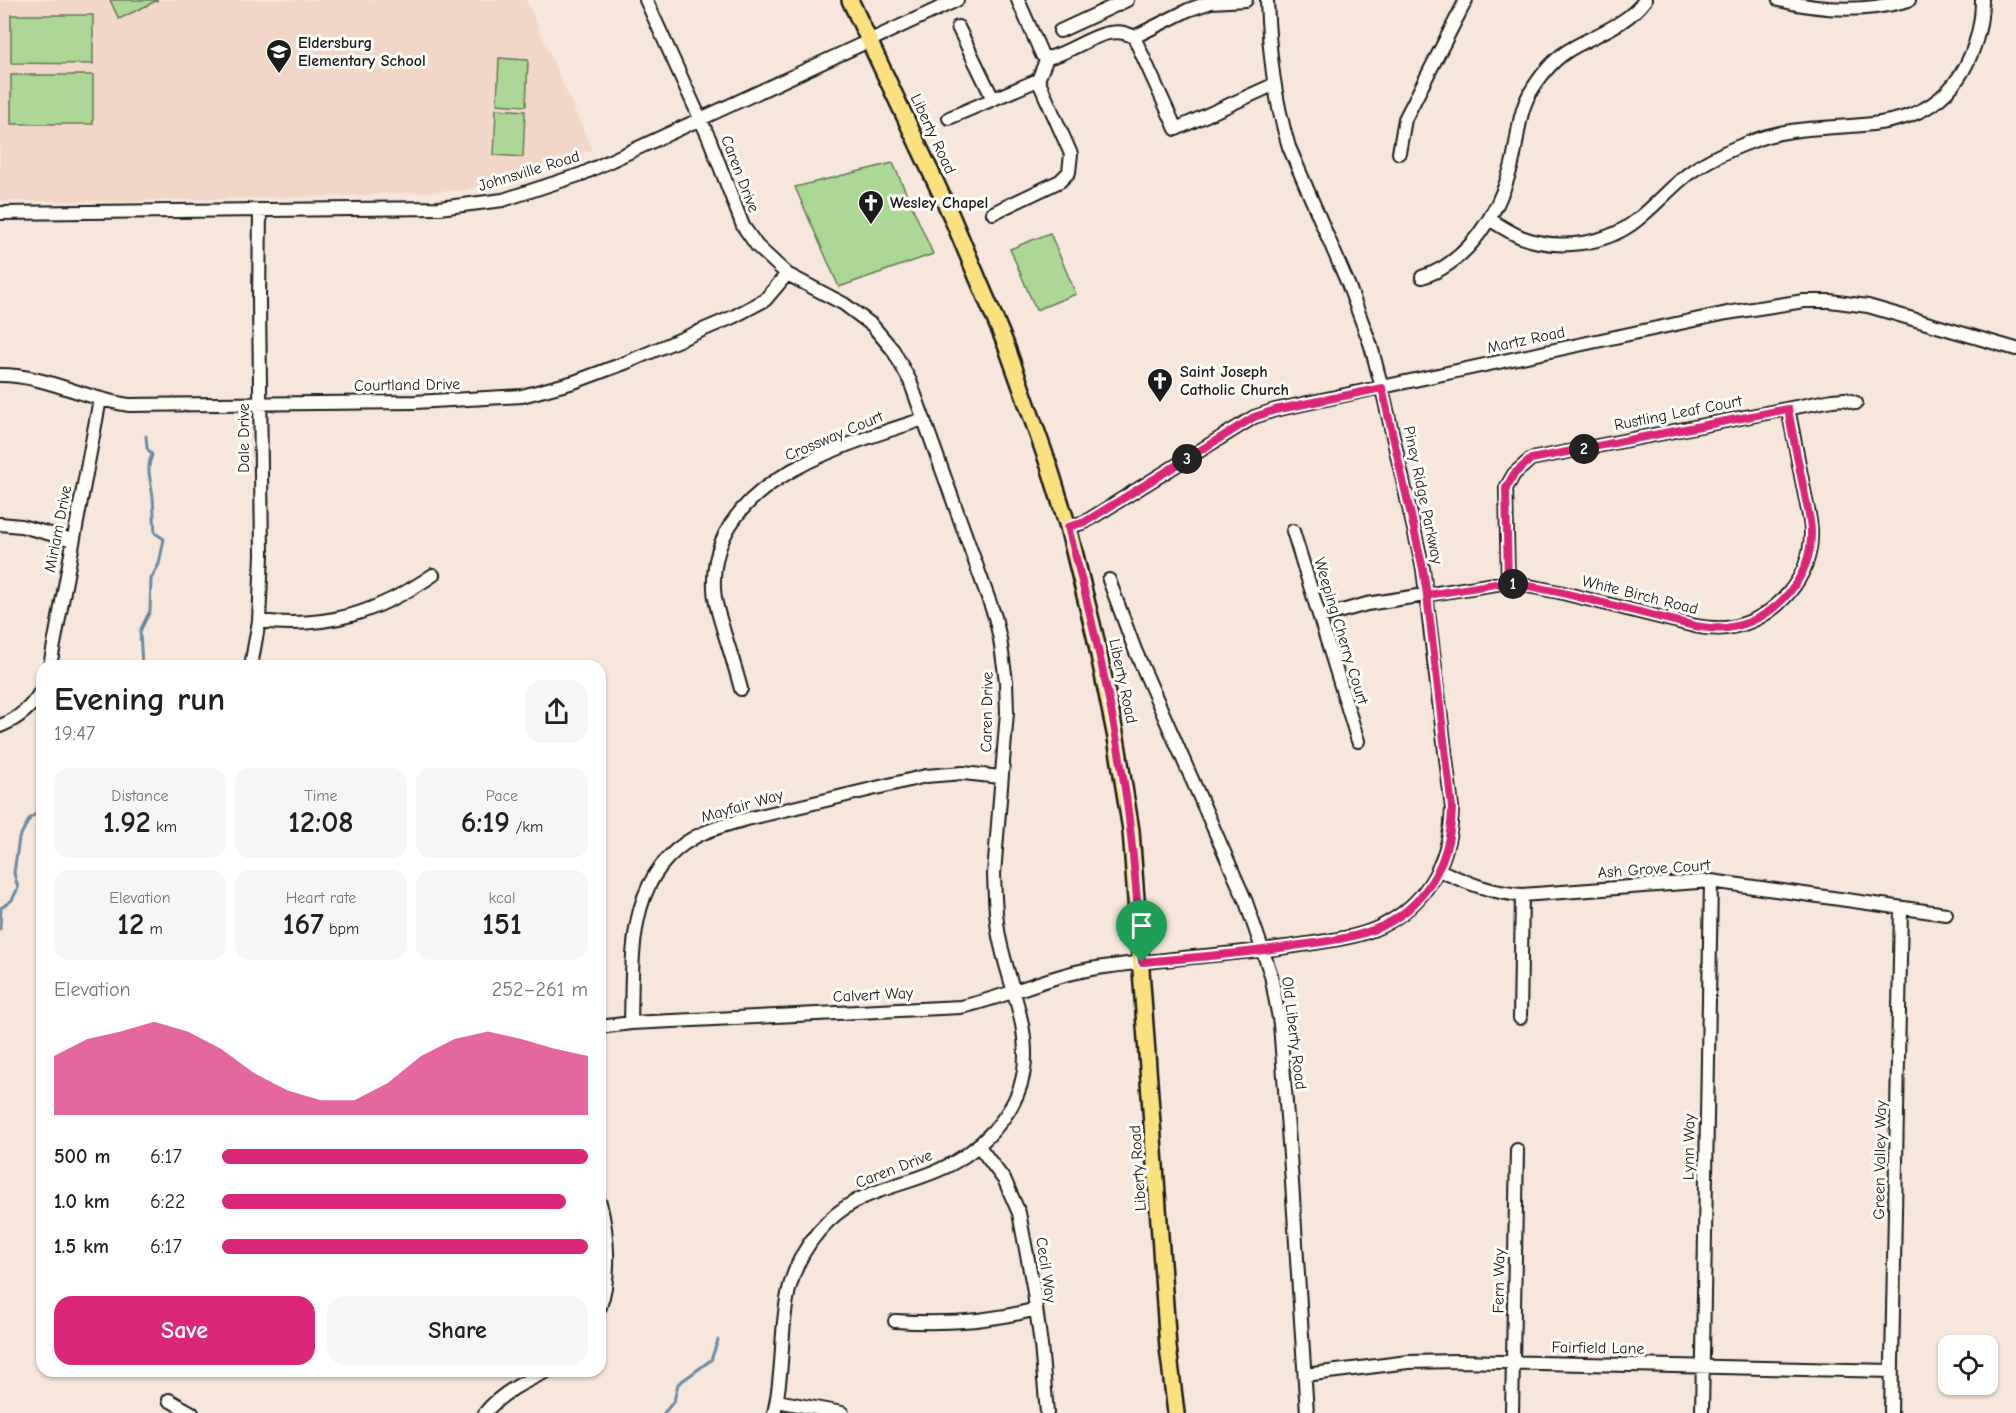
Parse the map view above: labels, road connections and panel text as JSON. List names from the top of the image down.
{
  "streets": {
    "main road": ["Liberty Road"],
    "street": [
      "Johnsville Road",
      "Caren Drive",
      "Martz Road",
      "Courtland Drive",
      "Rustling Leaf Court",
      "Crossway Court",
      "Dale Drive",
      "Piney Ridge Parkway",
      "Miriam Drive",
      "White Birch Road",
      "Weeping Cherry Court",
      "Mayfair Way",
      "Ash Grove Court",
      "Calvert Way",
      "Old Liberty Road",
      "Lynn Way",
      "Green Valley Way",
      "Cecil Way",
      "Fern Way",
      "Fairfield Lane"
    ]
  },
  "crossings": [
    ["Liberty Road", "Johnsville Road"],
    ["Liberty Road", "Martz Road"],
    ["Liberty Road", "Piney Ridge Parkway"],
    ["Liberty Road", "Calvert Way"],
    ["Johnsville Road", "Caren Drive"],
    ["Johnsville Road", "Dale Drive"],
    ["Caren Drive", "Courtland Drive"],
    ["Caren Drive", "Crossway Court"],
    ["Caren Drive", "Mayfair Way"],
    ["Caren Drive", "Calvert Way"],
    ["Caren Drive", "Cecil Way"],
    ["Martz Road", "Piney Ridge Parkway"],
    ["Courtland Drive", "Dale Drive"],
    ["Courtland Drive", "Miriam Drive"],
    ["Rustling Leaf Court", "White Birch Road"],
    ["Piney Ridge Parkway", "White Birch Road"],
    ["Piney Ridge Parkway", "Ash Grove Court"],
    ["Piney Ridge Parkway", "Calvert Way"],
    ["Piney Ridge Parkway", "Old Liberty Road"],
    ["White Birch Road", "Weeping Cherry Court"],
    ["Mayfair Way", "Calvert Way"],
    ["Ash Grove Court", "Lynn Way"],
    ["Ash Grove Court", "Green Valley Way"],
    ["Old Liberty Road", "Fairfield Lane"],
    ["Lynn Way", "Fairfield Lane"],
    ["Green Valley Way", "Fairfield Lane"],
    ["Fern Way", "Fairfield Lane"]
  ],
  "places": {
    "school or university": ["Eldersburg Elementary School"],
    "church": ["Wesley Chapel", "Saint Joseph Catholic Church"]
  },
  "page": {
    "pins": ["2", "3", "1"],
    "heading": ["Evening run", "19:47"],
    "stats": [
      ["Distance", "1.92 km"],
      ["Time", "12:08"],
      ["Pace", "6:19 /km"],
      ["Elevation", "12 m"],
      ["Heart rate", "167 bpm"],
      ["kcal", "151"]
    ],
    "chart": ["Elevation", "252–261 m"],
    "list": [
      {
        "name": "500 m",
        "note": "6:17"
      },
      {
        "name": "1.0 km",
        "note": "6:22"
      },
      {
        "name": "1.5 km",
        "note": "6:17"
      }
    ],
    "buttons": ["Save", "Share"]
  }
}
